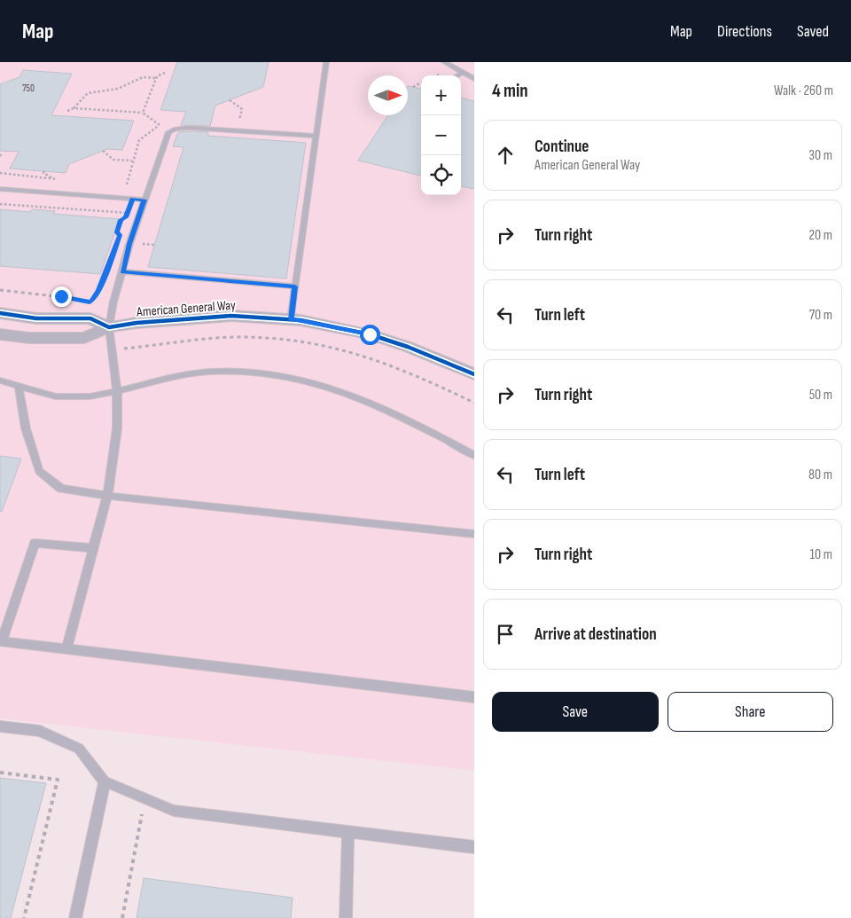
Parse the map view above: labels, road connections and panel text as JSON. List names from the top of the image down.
{
  "streets": {
    "street": ["American General Way"]
  },
  "house_numbers": ["750"],
  "north": "right",
  "page": {
    "header": "Map",
    "nav": ["Map", "Directions", "Saved"],
    "heading": ["4 min", "Walk · 260 m"],
    "map_buttons": ["+", "−"],
    "list": [
      ["Continue", "American General Way", "30 m"],
      ["Turn right", "20 m"],
      ["Turn left", "70 m"],
      ["Turn right", "50 m"],
      ["Turn left", "80 m"],
      ["Turn right", "10 m"],
      "Arrive at destination"
    ],
    "buttons": ["Save", "Share"]
  }
}
